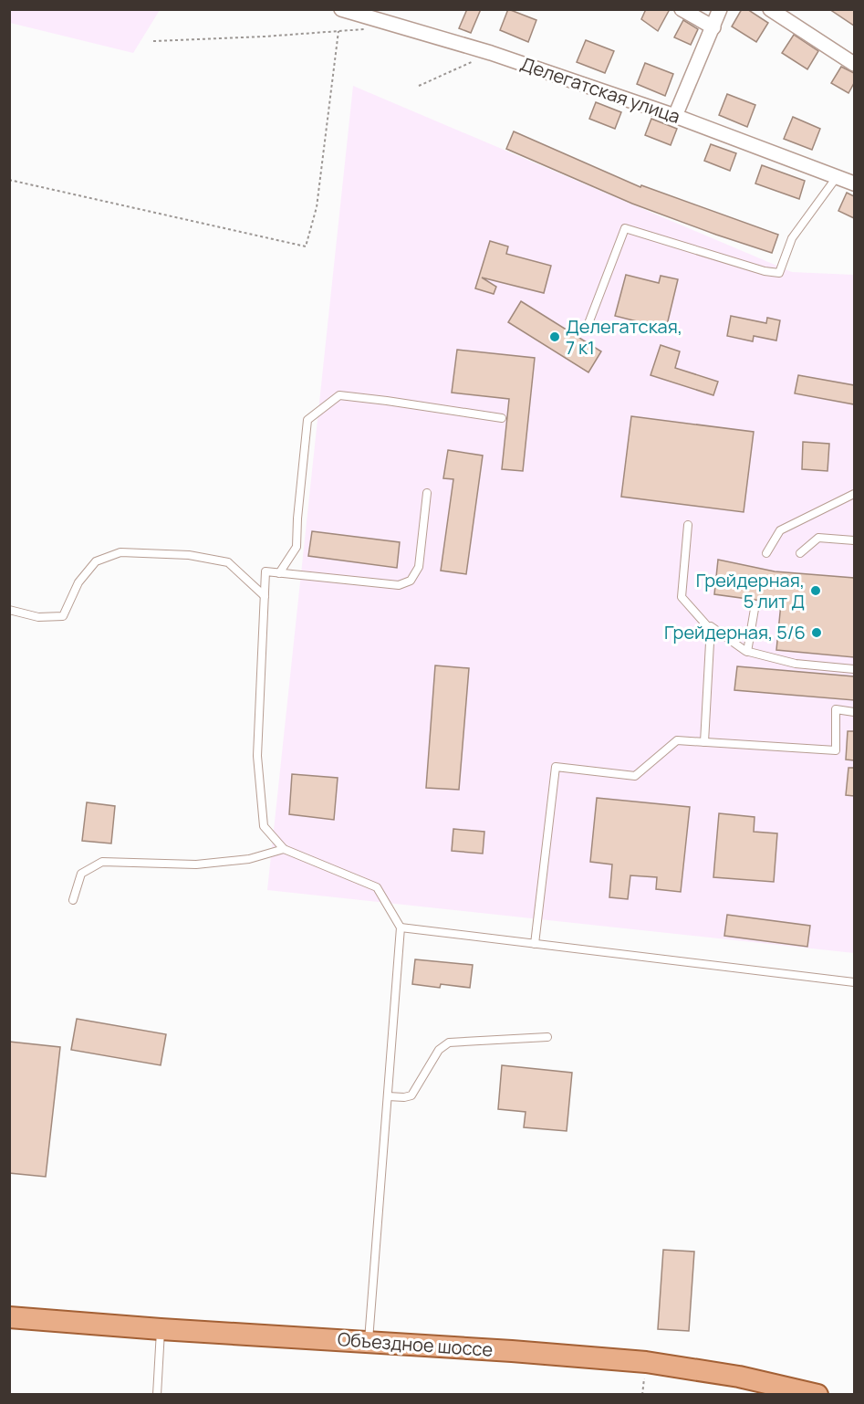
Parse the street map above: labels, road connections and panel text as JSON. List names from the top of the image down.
{
  "streets": {
    "main road": ["Объездное шоссе"],
    "street": ["Делегатская улица"]
  },
  "places": ["Делегатская, 7 к1", "Грейдерная, 5 лит Д", "Грейдерная, 5/6"]
}
